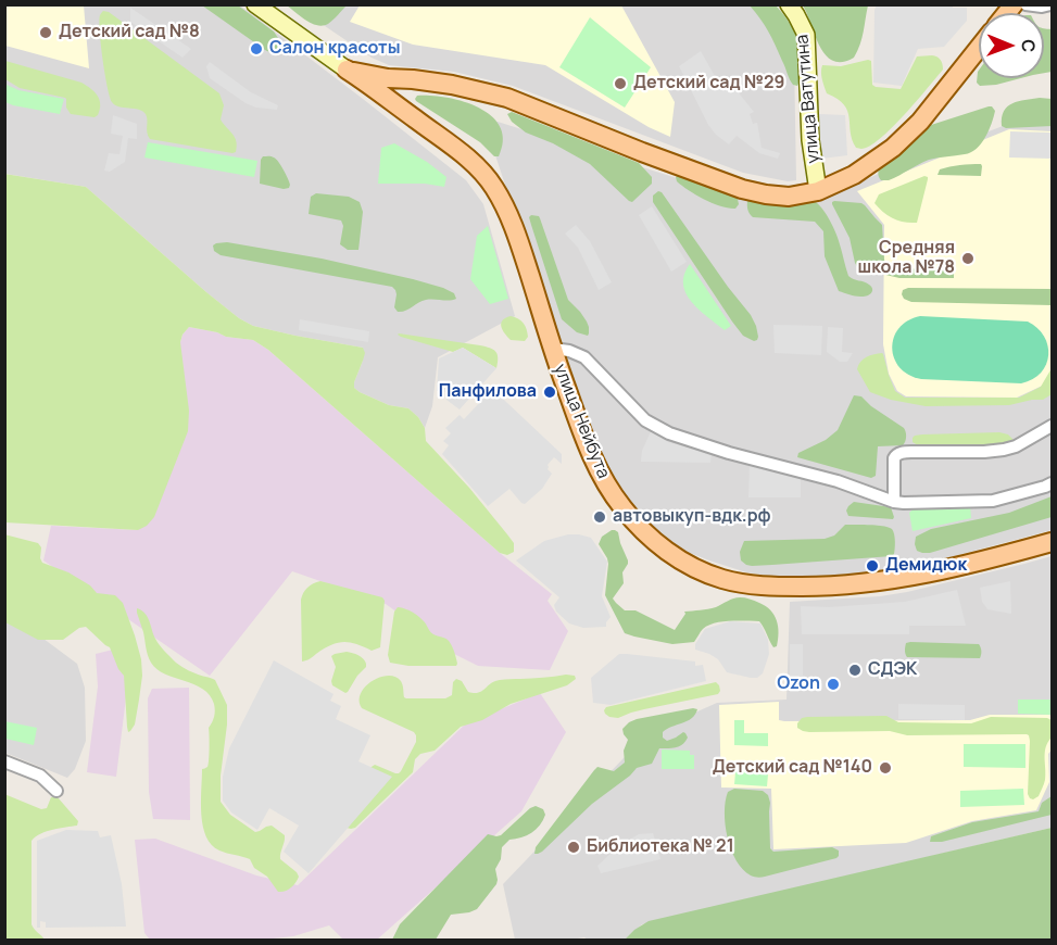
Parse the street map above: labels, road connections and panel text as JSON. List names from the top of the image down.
{
  "streets": {
    "main road": ["улица Ватутина", "улица Нейбута"]
  },
  "crossings": [
    ["улица Ватутина", "улица Нейбута"]
  ],
  "places": [
    "Детский сад №8",
    "Салон красоты",
    "Детский сад №29",
    "Средняя школа №78",
    "Панфилова",
    "автовыкуп-вдк.рф",
    "Демидюк",
    "СДЭК",
    "Ozon",
    "Детский сад №140",
    "Библиотека № 21"
  ],
  "north": "right"
}
